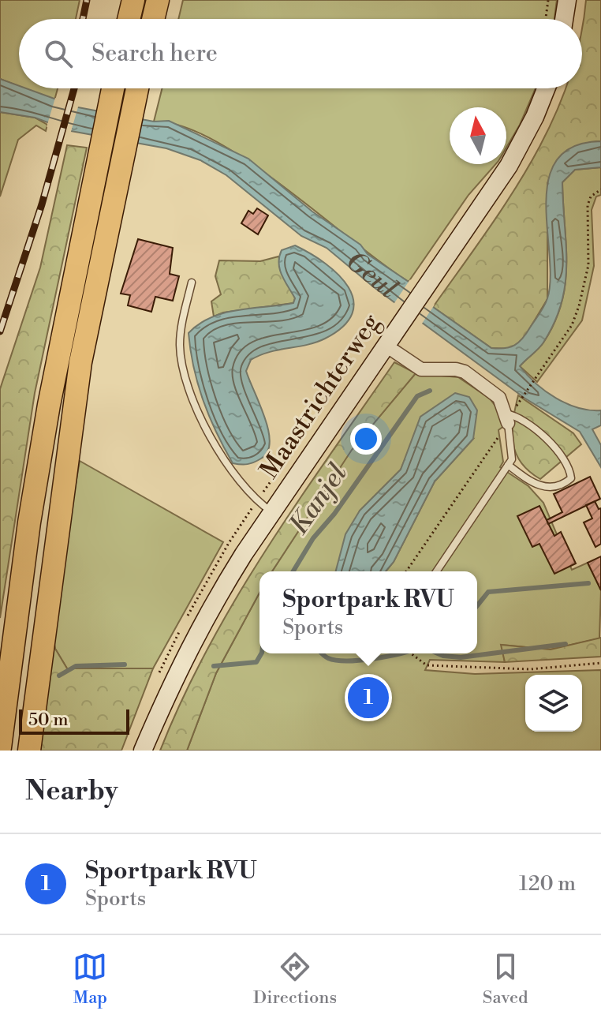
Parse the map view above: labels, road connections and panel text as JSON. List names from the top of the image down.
{
  "streets": {
    "main road": ["Maastrichterweg"]
  },
  "water": ["Geul", "Kanjel"],
  "scale_bar": "50 m",
  "north": "top",
  "page": {
    "search": "Search here",
    "popup": ["Sportpark RVU", "Sports"],
    "pins": "1",
    "scale": "50 m",
    "heading": "Nearby",
    "list": [
      {
        "mark": "1",
        "name": "Sportpark RVU",
        "note": "Sports",
        "value": "120 m"
      }
    ],
    "nav": ["Map", "Directions", "Saved"]
  }
}
